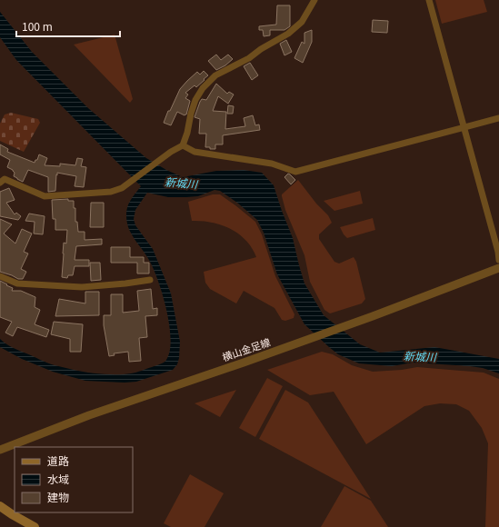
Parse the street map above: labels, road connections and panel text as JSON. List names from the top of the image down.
{
  "streets": {
    "street": ["横山金足線"]
  },
  "water": ["新城川"],
  "legend": ["道路", "水域", "建物"],
  "scale_bar": "100 m"
}
